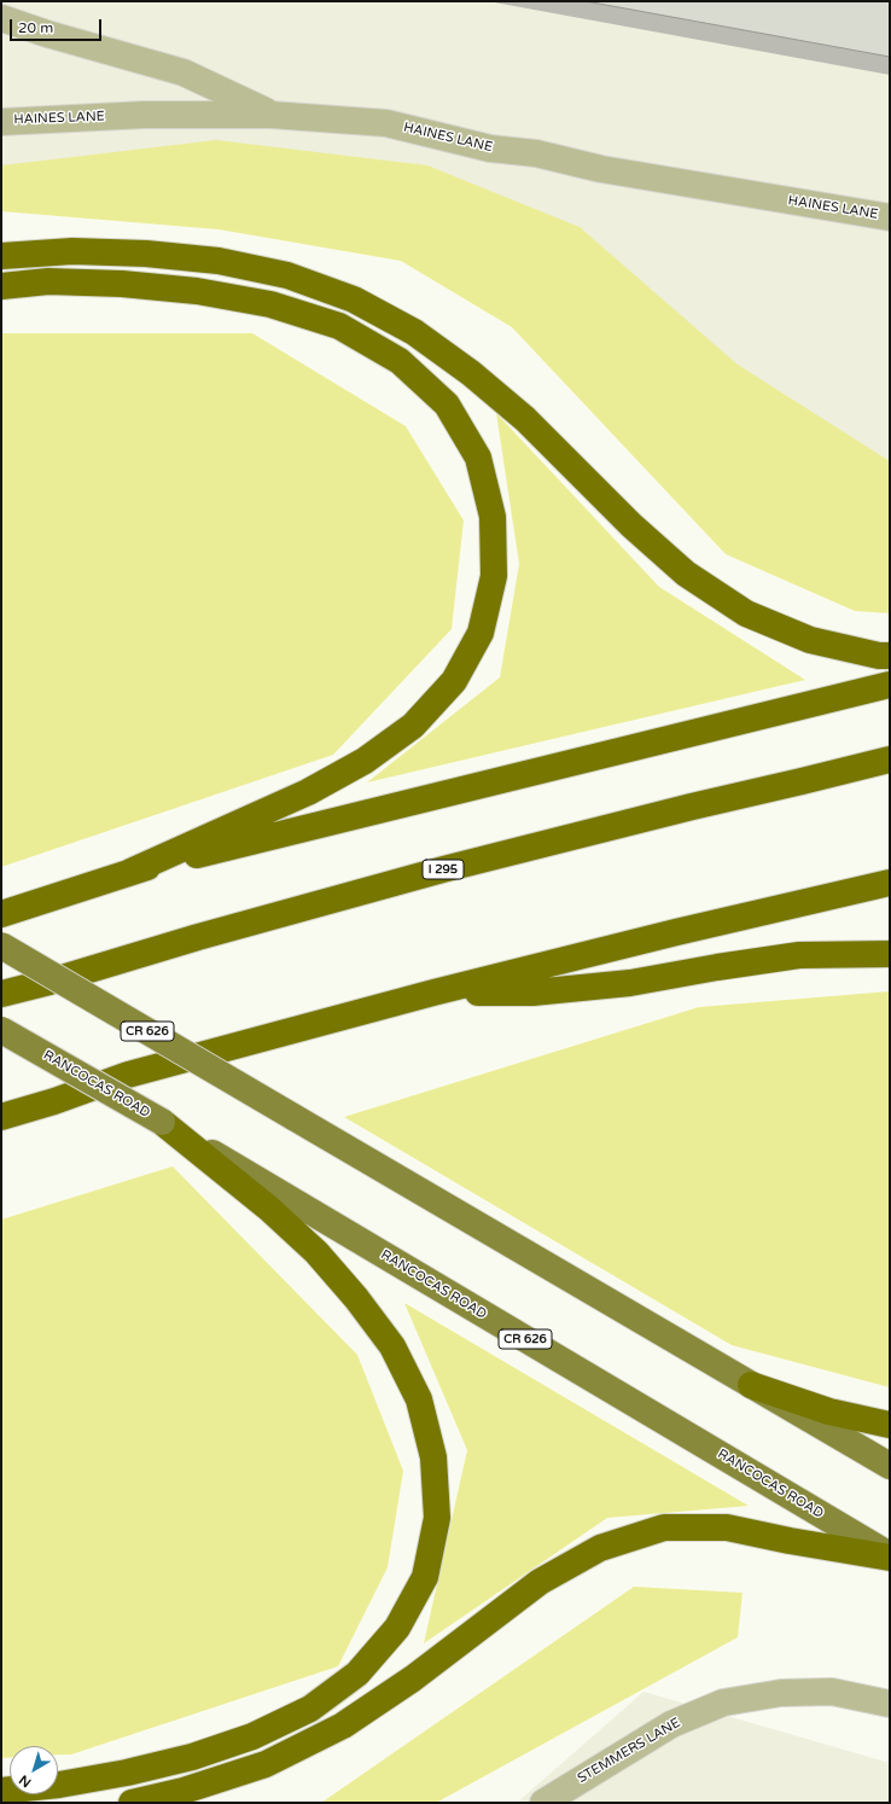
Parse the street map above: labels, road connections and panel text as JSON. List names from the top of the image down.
{
  "streets": {
    "highway": ["I 295"],
    "main road": ["CR 626", "RANCOCAS ROAD"],
    "lane": ["HAINES LANE", "STEMMERS LANE"]
  },
  "scale_bar": "20 m",
  "north": "bottom left"
}
